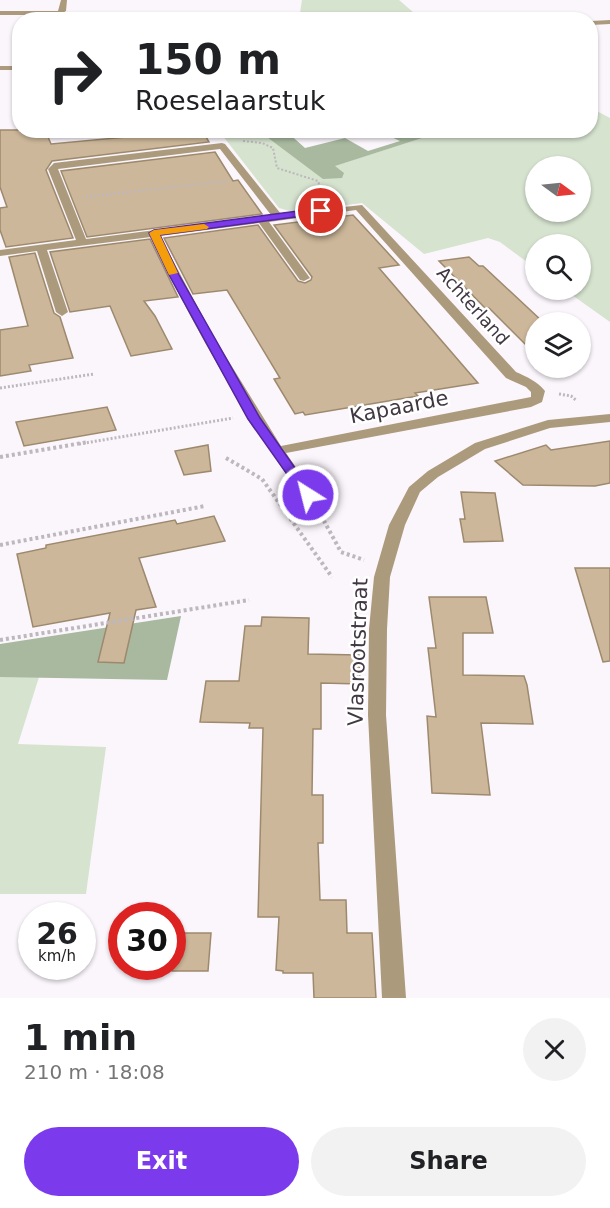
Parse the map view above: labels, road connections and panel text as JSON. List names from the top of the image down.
{
  "streets": {
    "street": ["Achterland", "Kapaarde", "Vlasrootstraat"]
  },
  "crossings": [
    ["Achterland", "Kapaarde"],
    ["Achterland", "Vlasrootstraat"]
  ],
  "north": "right",
  "page": {
    "turn": ["150 m", "Roeselaarstuk"],
    "speed": "26 km/h",
    "limit": "30",
    "heading": ["1 min", "210 m · 18:08"],
    "buttons": ["Exit", "Share"]
  }
}
